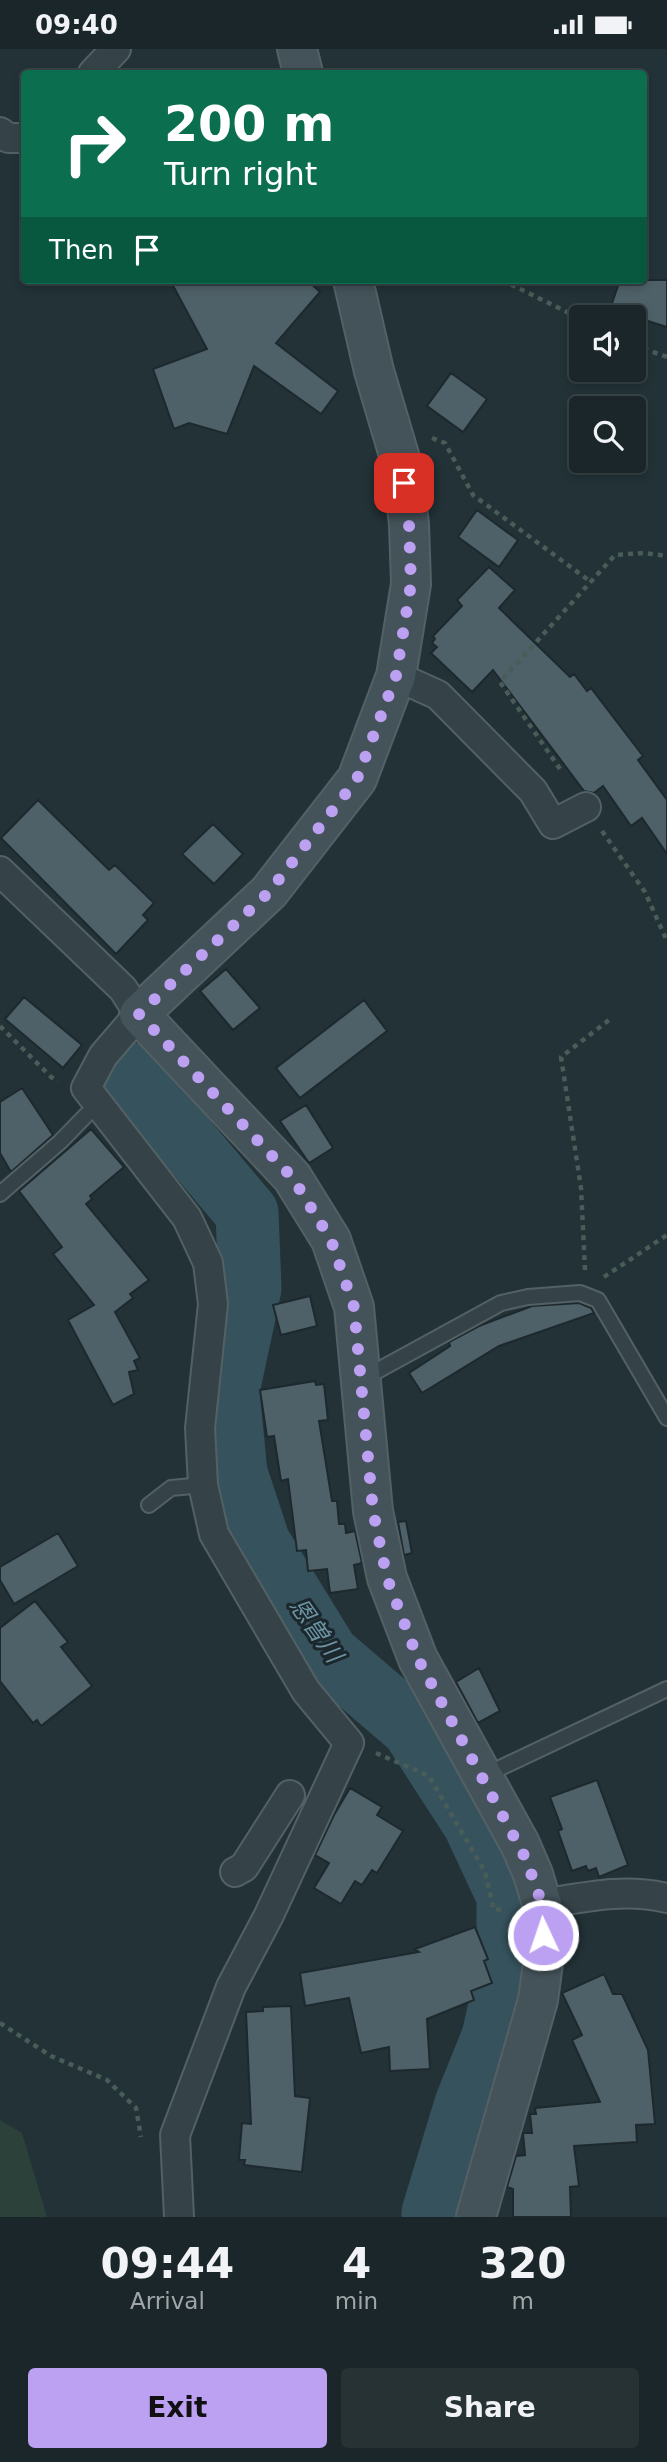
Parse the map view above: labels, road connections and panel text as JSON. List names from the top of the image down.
{
  "water": ["恩曽川"],
  "page": {
    "status": "09:40",
    "turn": ["200 m", "Turn right"],
    "then": "Then",
    "eta": [
      "09:44",
      "Arrival",
      "4",
      "min",
      "320",
      "m"
    ],
    "buttons": ["Exit", "Share"]
  }
}
